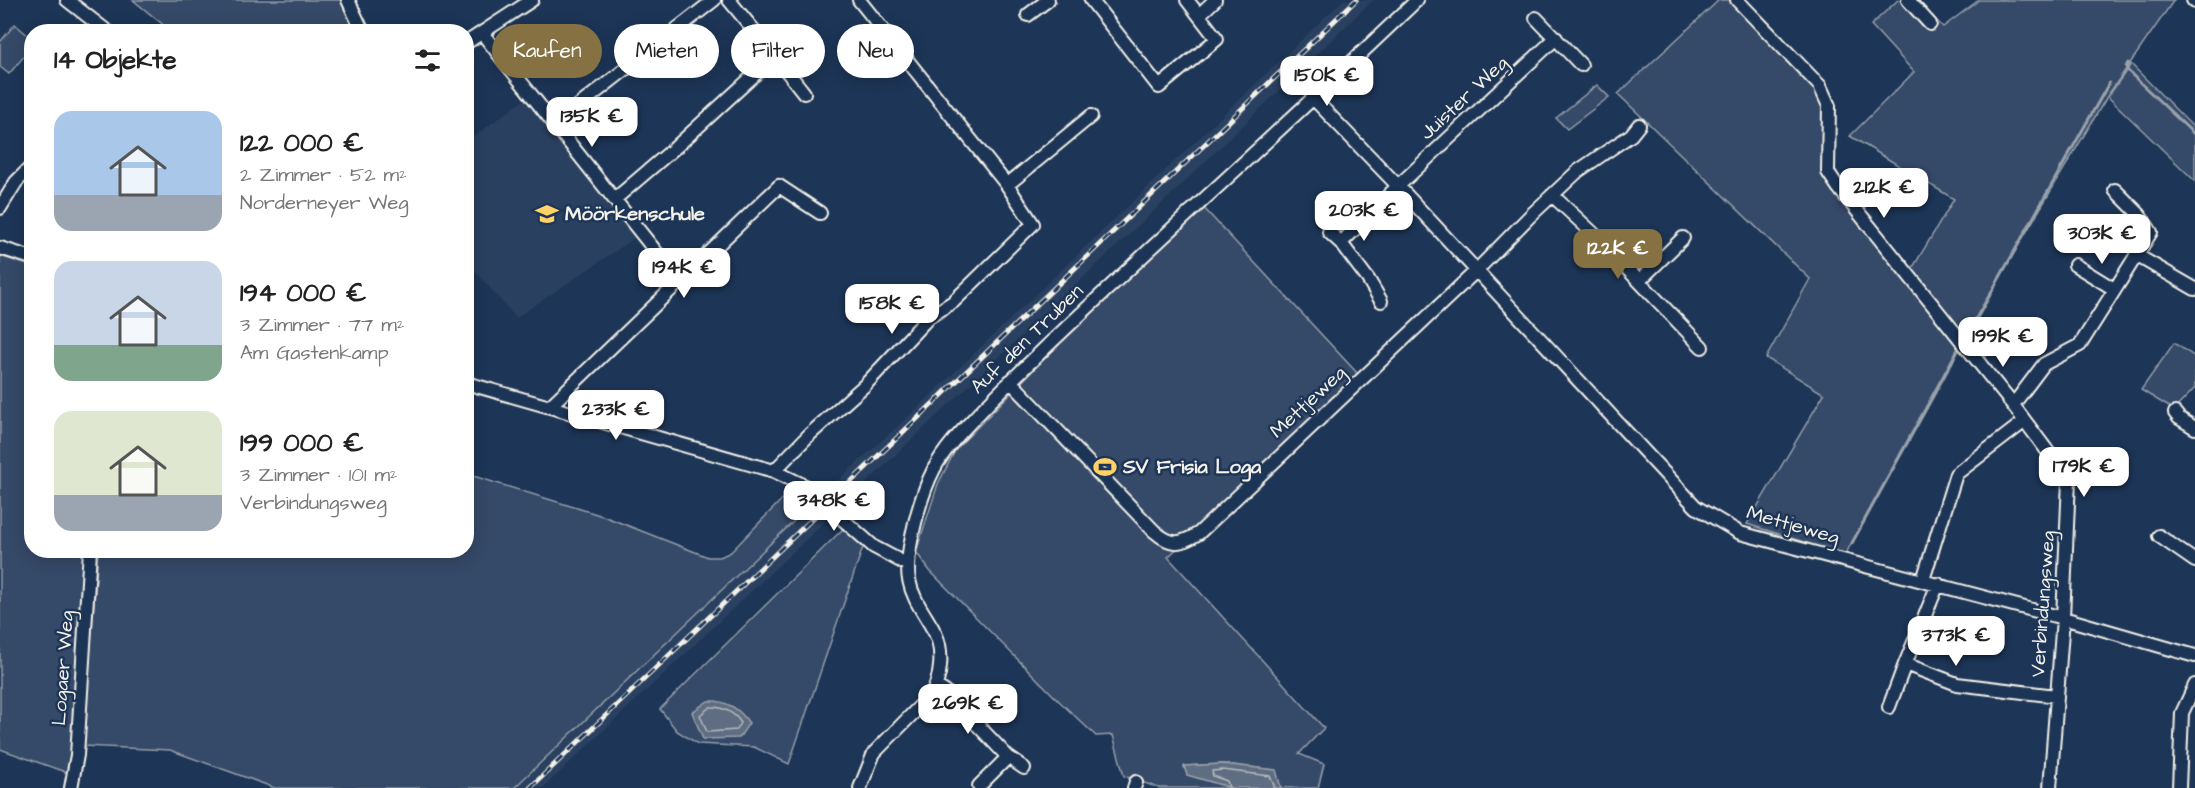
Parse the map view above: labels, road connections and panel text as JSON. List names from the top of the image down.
{
  "streets": {
    "street": [
      "Juister Weg",
      "Auf den Truben",
      "Mettjeweg",
      "Verbindungsweg",
      "Logaer Weg"
    ]
  },
  "crossings": [
    ["Juister Weg", "Mettjeweg"],
    ["Auf den Truben", "Mettjeweg"],
    ["Mettjeweg", "Verbindungsweg"]
  ],
  "places": {
    "school or university": ["Möörkenschule"],
    "sports": ["SV Frisia Loga"]
  },
  "page": {
    "chip": [
      "Kaufen",
      "Mieten",
      "Filter",
      "Neu"
    ],
    "heading": "14 Objekte",
    "price": [
      "150K €",
      "135K €",
      "212K €",
      "203K €",
      "303K €",
      "122K €",
      "194K €",
      "158K €",
      "199K €",
      "233K €",
      "179K €",
      "348K €",
      "373K €",
      "269K €"
    ],
    "list": [
      {
        "name": "122 000 €",
        "note": "2 Zimmer · 52 m² · Norderneyer Weg"
      },
      {
        "name": "194 000 €",
        "note": "3 Zimmer · 77 m² · Am Gastenkamp"
      },
      {
        "name": "199 000 €",
        "note": "3 Zimmer · 101 m² · Verbindungsweg"
      }
    ]
  }
}
